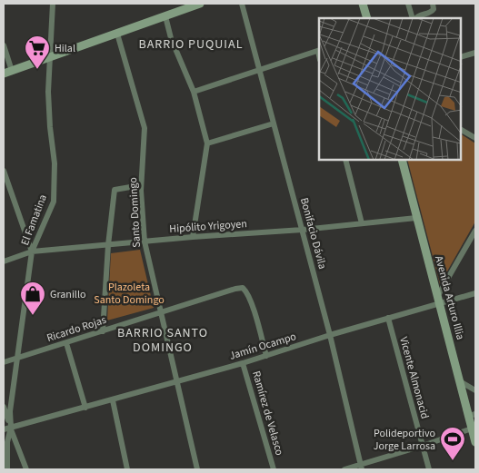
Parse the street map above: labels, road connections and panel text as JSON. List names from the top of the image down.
{
  "streets": {
    "main road": ["Avenida Arturo Illia"],
    "street": [
      "Santo Domingo",
      "El Famatina",
      "Hipólito Yrigoyen",
      "Bonifacio Dávila",
      "Ricardo Rojas",
      "Jamín Ocampo",
      "Vicente Almonacid",
      "Ramírez de Velasco"
    ]
  },
  "crossings": [
    ["Santo Domingo", "Hipólito Yrigoyen"],
    ["Santo Domingo", "Ricardo Rojas"],
    ["Santo Domingo", "Jamín Ocampo"],
    ["El Famatina", "Hipólito Yrigoyen"],
    ["El Famatina", "Ricardo Rojas"],
    ["El Famatina", "Jamín Ocampo"],
    ["Hipólito Yrigoyen", "Bonifacio Dávila"],
    ["Hipólito Yrigoyen", "Avenida Arturo Illia"],
    ["Bonifacio Dávila", "Jamín Ocampo"],
    ["Avenida Arturo Illia", "Jamín Ocampo"],
    ["Ricardo Rojas", "Jamín Ocampo"],
    ["Jamín Ocampo", "Vicente Almonacid"],
    ["Jamín Ocampo", "Ramírez de Velasco"]
  ],
  "districts": ["BARRIO PUQUIAL", "BARRIO SANTO DOMINGO"],
  "parks": ["Plazoleta Santo Domingo"],
  "places": {
    "supermarket": ["Hilal"],
    "shop": ["Granillo"],
    "sports": ["Polideportivo Jorge Larrosa"]
  }
}
